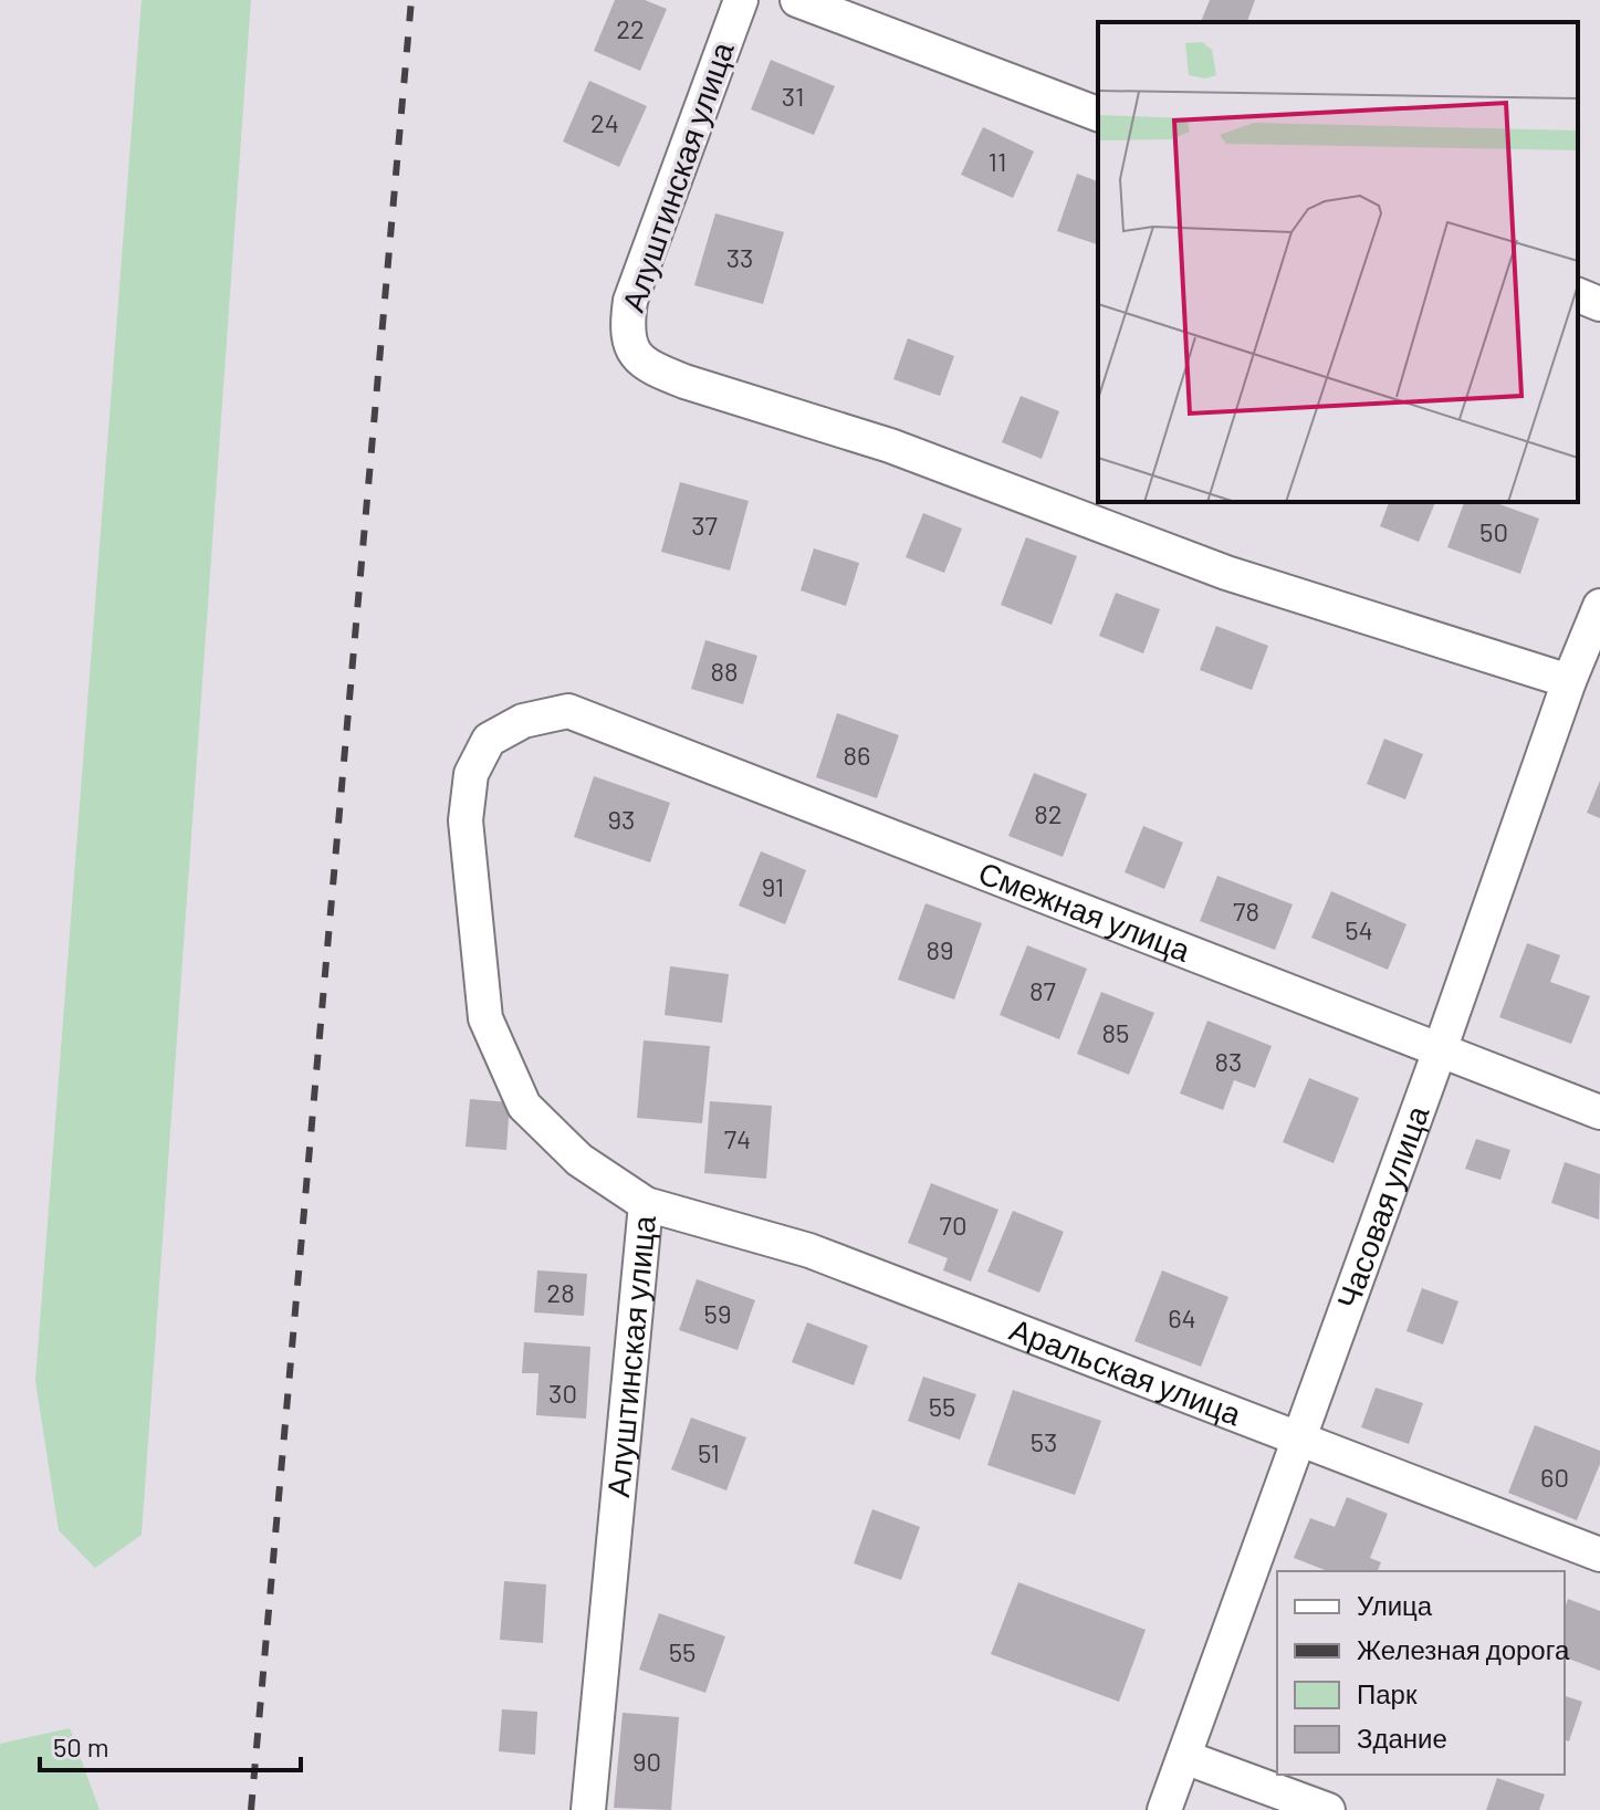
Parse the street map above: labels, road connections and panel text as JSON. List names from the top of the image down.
{
  "streets": {
    "street": [
      "Алуштинская улица",
      "Смежная улица",
      "Часовая улица",
      "Аральская улица"
    ]
  },
  "crossings": [
    ["Алуштинская улица", "Смежная улица"],
    ["Алуштинская улица", "Часовая улица"],
    ["Алуштинская улица", "Аральская улица"],
    ["Смежная улица", "Часовая улица"],
    ["Часовая улица", "Аральская улица"]
  ],
  "house_numbers": [
    "22",
    "31",
    "24",
    "11",
    "33",
    "37",
    "50",
    "88",
    "86",
    "82",
    "93",
    "91",
    "78",
    "54",
    "89",
    "87",
    "85",
    "83",
    "74",
    "70",
    "28",
    "59",
    "64",
    "30",
    "55",
    "53",
    "51",
    "60",
    "55",
    "90"
  ],
  "legend": [
    "Улица",
    "Железная дорога",
    "Парк",
    "Здание"
  ],
  "scale_bar": "50 m"
}
